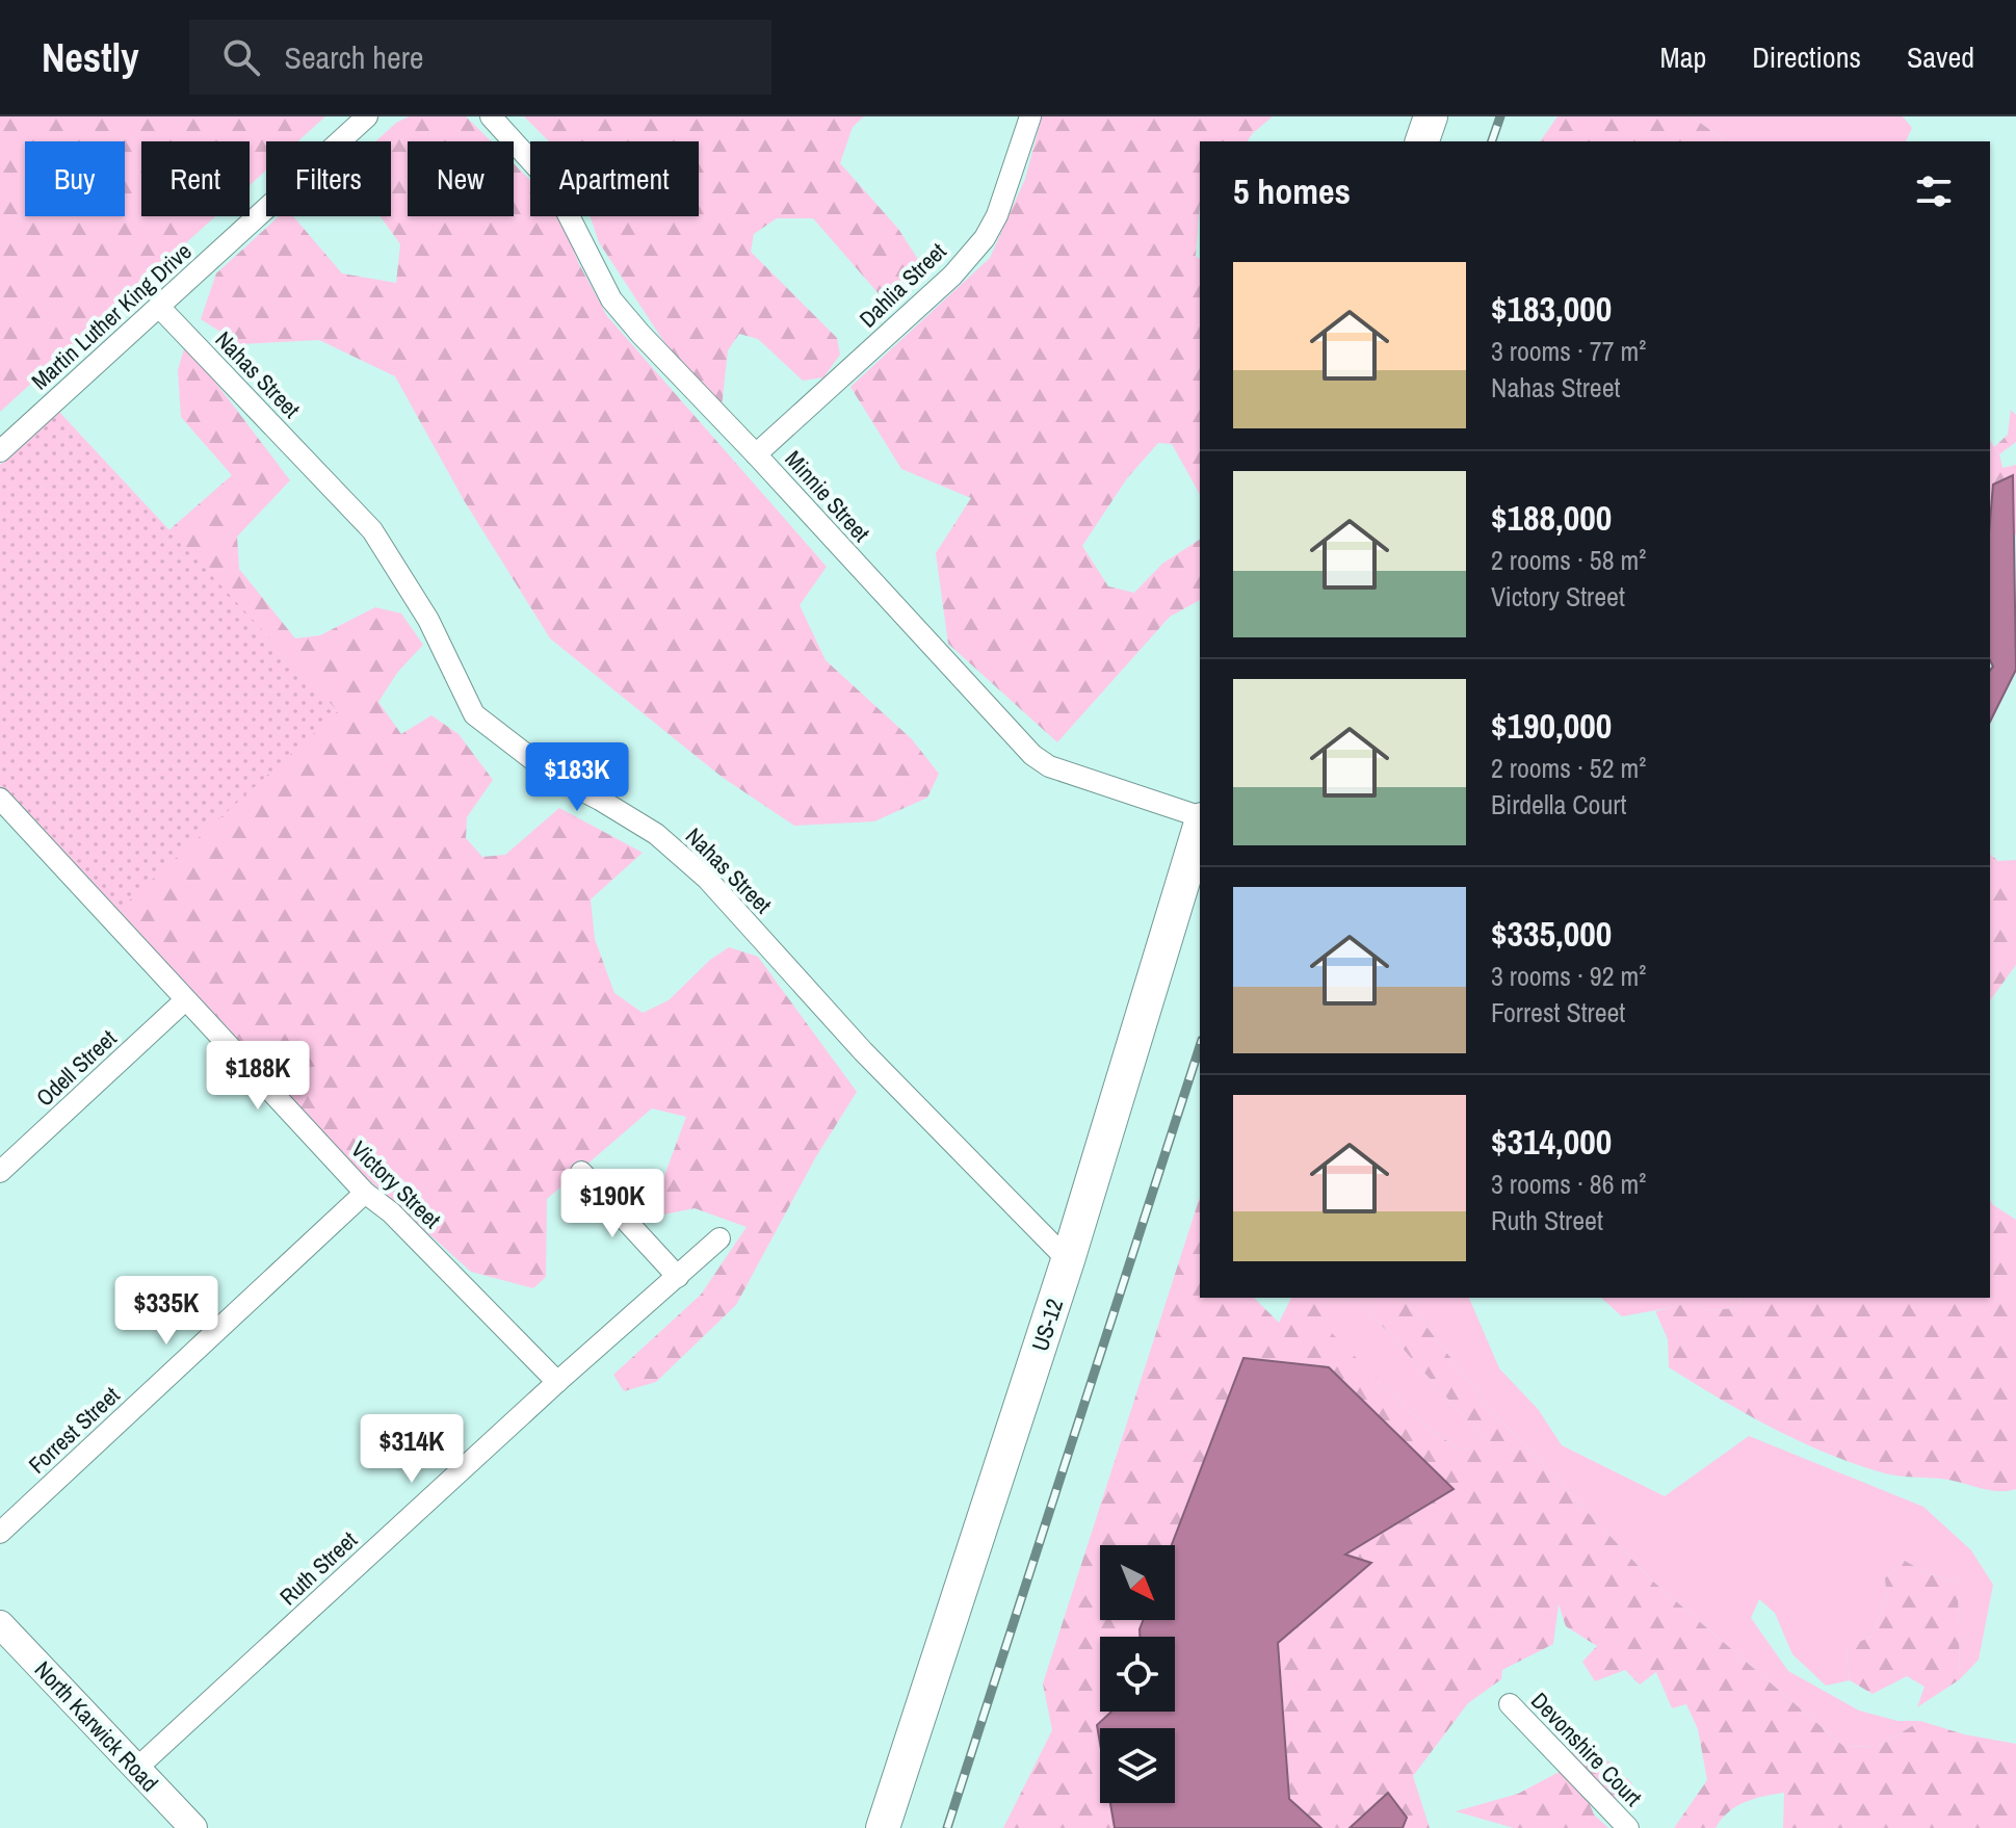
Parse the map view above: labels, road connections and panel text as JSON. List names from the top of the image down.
{
  "streets": {
    "main road": ["US-12"],
    "street": [
      "Dahlia Street",
      "Martin Luther King Drive",
      "Nahas Street",
      "Minnie Street",
      "Odell Street",
      "Victory Street",
      "Forrest Street",
      "Ruth Street",
      "North Karwick Road",
      "Devonshire Court"
    ]
  },
  "crossings": [
    ["Dahlia Street", "Minnie Street"],
    ["Martin Luther King Drive", "Nahas Street"],
    ["Nahas Street", "US-12"],
    ["Odell Street", "Victory Street"],
    ["Victory Street", "Forrest Street"],
    ["Victory Street", "Ruth Street"],
    ["Ruth Street", "North Karwick Road"]
  ],
  "north": "bottom right",
  "page": {
    "header": "Nestly",
    "search": "Search here",
    "nav": ["Map", "Directions", "Saved"],
    "chip": [
      "Buy",
      "Rent",
      "Filters",
      "New",
      "Apartment"
    ],
    "heading": "5 homes",
    "list": [
      {
        "name": "$183,000",
        "note": "3 rooms · 77 m² · Nahas Street"
      },
      {
        "name": "$188,000",
        "note": "2 rooms · 58 m² · Victory Street"
      },
      {
        "name": "$190,000",
        "note": "2 rooms · 52 m² · Birdella Court"
      },
      {
        "name": "$335,000",
        "note": "3 rooms · 92 m² · Forrest Street"
      },
      {
        "name": "$314,000",
        "note": "3 rooms · 86 m² · Ruth Street"
      }
    ],
    "price": [
      "$183K",
      "$188K",
      "$190K",
      "$335K",
      "$314K"
    ]
  }
}
